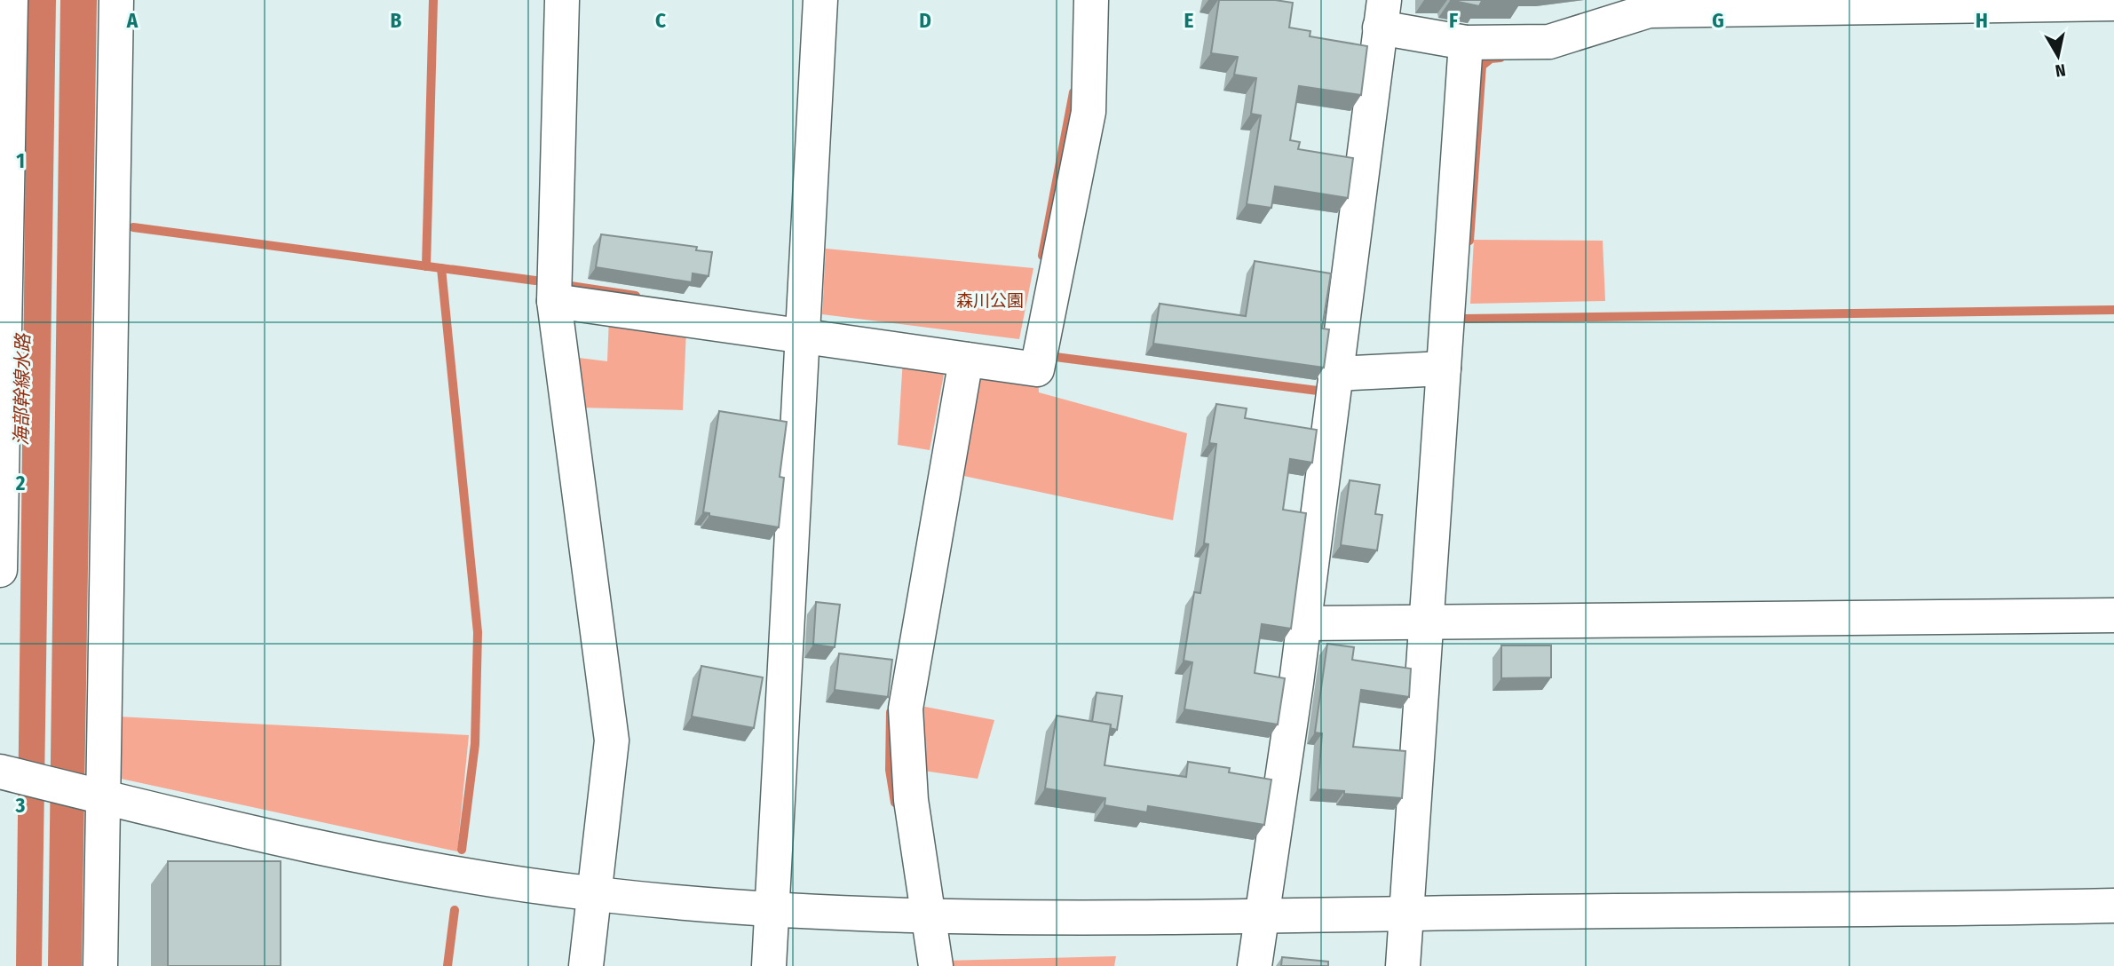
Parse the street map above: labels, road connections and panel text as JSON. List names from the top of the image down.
{
  "water": ["海部幹線水路"],
  "parks": ["森川公園"],
  "north": "bottom",
  "grid": {
    "columns": [
      "A",
      "B",
      "C",
      "D",
      "E",
      "F",
      "G",
      "H"
    ],
    "rows": ["1", "2", "3"]
  }
}
